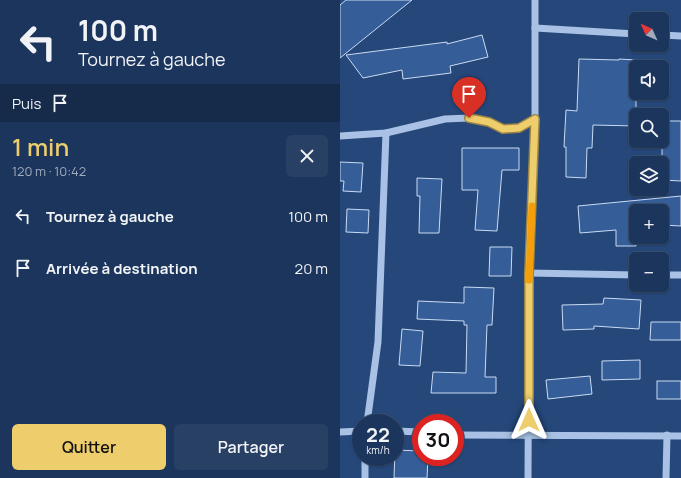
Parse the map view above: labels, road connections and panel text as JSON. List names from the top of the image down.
{
  "north": "top left",
  "page": {
    "turn": ["100 m", "Tournez à gauche"],
    "map_buttons": ["+", "−"],
    "then": "Puis",
    "heading": ["1 min", "120 m · 10:42"],
    "list": [
      {
        "name": "Tournez à gauche",
        "value": "100 m"
      },
      {
        "name": "Arrivée à destination",
        "value": "20 m"
      }
    ],
    "speed": "22 km/h",
    "limit": "30",
    "buttons": ["Quitter", "Partager"]
  }
}
